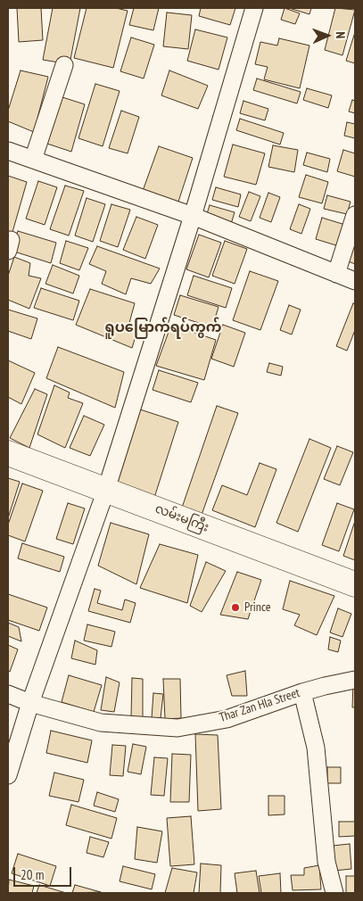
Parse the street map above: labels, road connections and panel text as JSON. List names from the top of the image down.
{
  "streets": {
    "main road": ["လမ်းမကြီး"],
    "street": ["Thar Zan Hla Street"]
  },
  "districts": ["ရူပမြောက်ရပ်ကွက်"],
  "places": ["Prince"],
  "scale_bar": "20 m",
  "north": "right"
}
